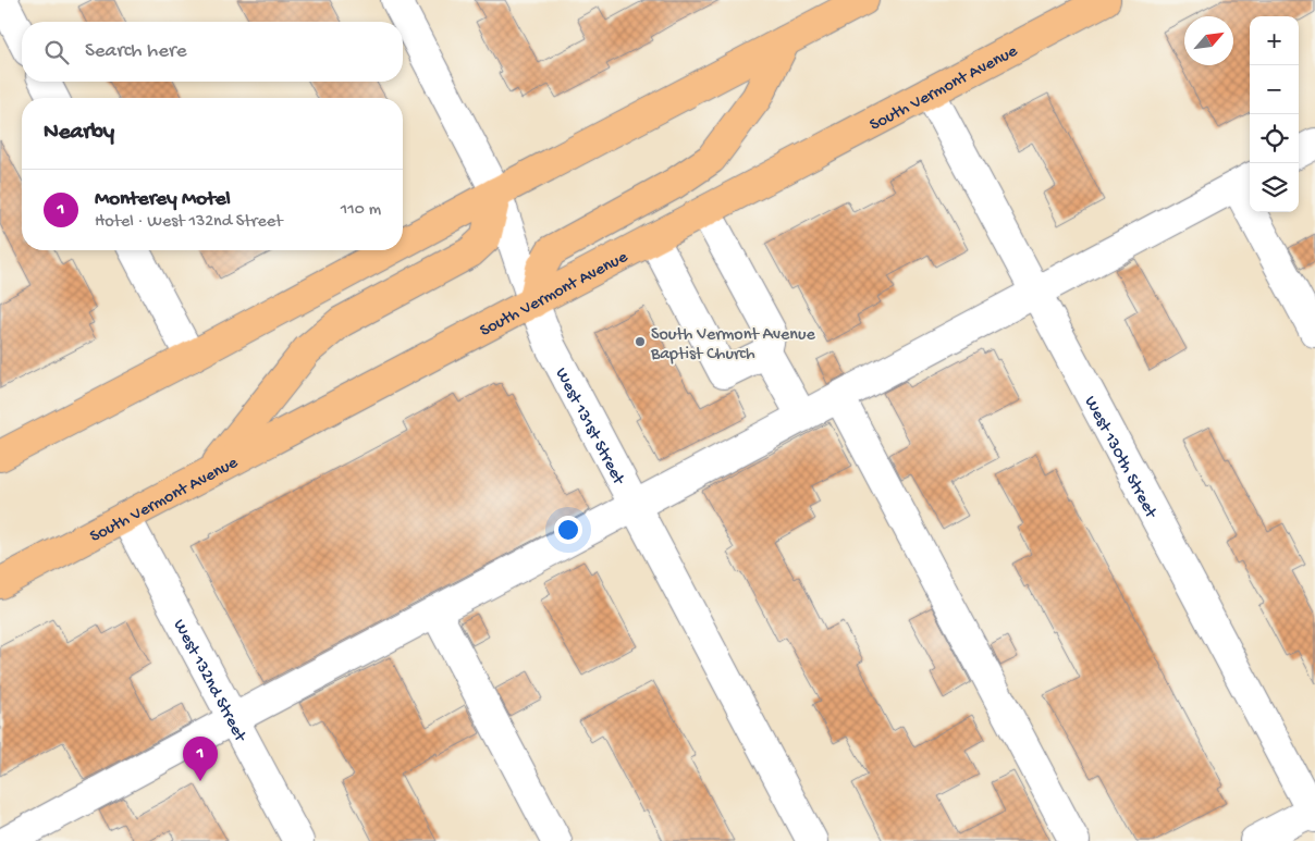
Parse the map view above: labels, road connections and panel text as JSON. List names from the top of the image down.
{
  "streets": {
    "main road": ["South Vermont Avenue"],
    "street": ["West 131st Street", "West 130th Street", "West 132nd Street"]
  },
  "crossings": [
    ["South Vermont Avenue", "West 131st Street"],
    ["South Vermont Avenue", "West 130th Street"],
    ["South Vermont Avenue", "West 132nd Street"]
  ],
  "places": ["South Vermont Avenue Baptist Church"],
  "north": "top right",
  "page": {
    "map_buttons": ["+", "−"],
    "search": "Search here",
    "heading": "Nearby",
    "list": [
      {
        "mark": "1",
        "name": "Monterey Motel",
        "note": "Hotel · West 132nd Street",
        "value": "110 m"
      }
    ],
    "pins": "1"
  }
}
